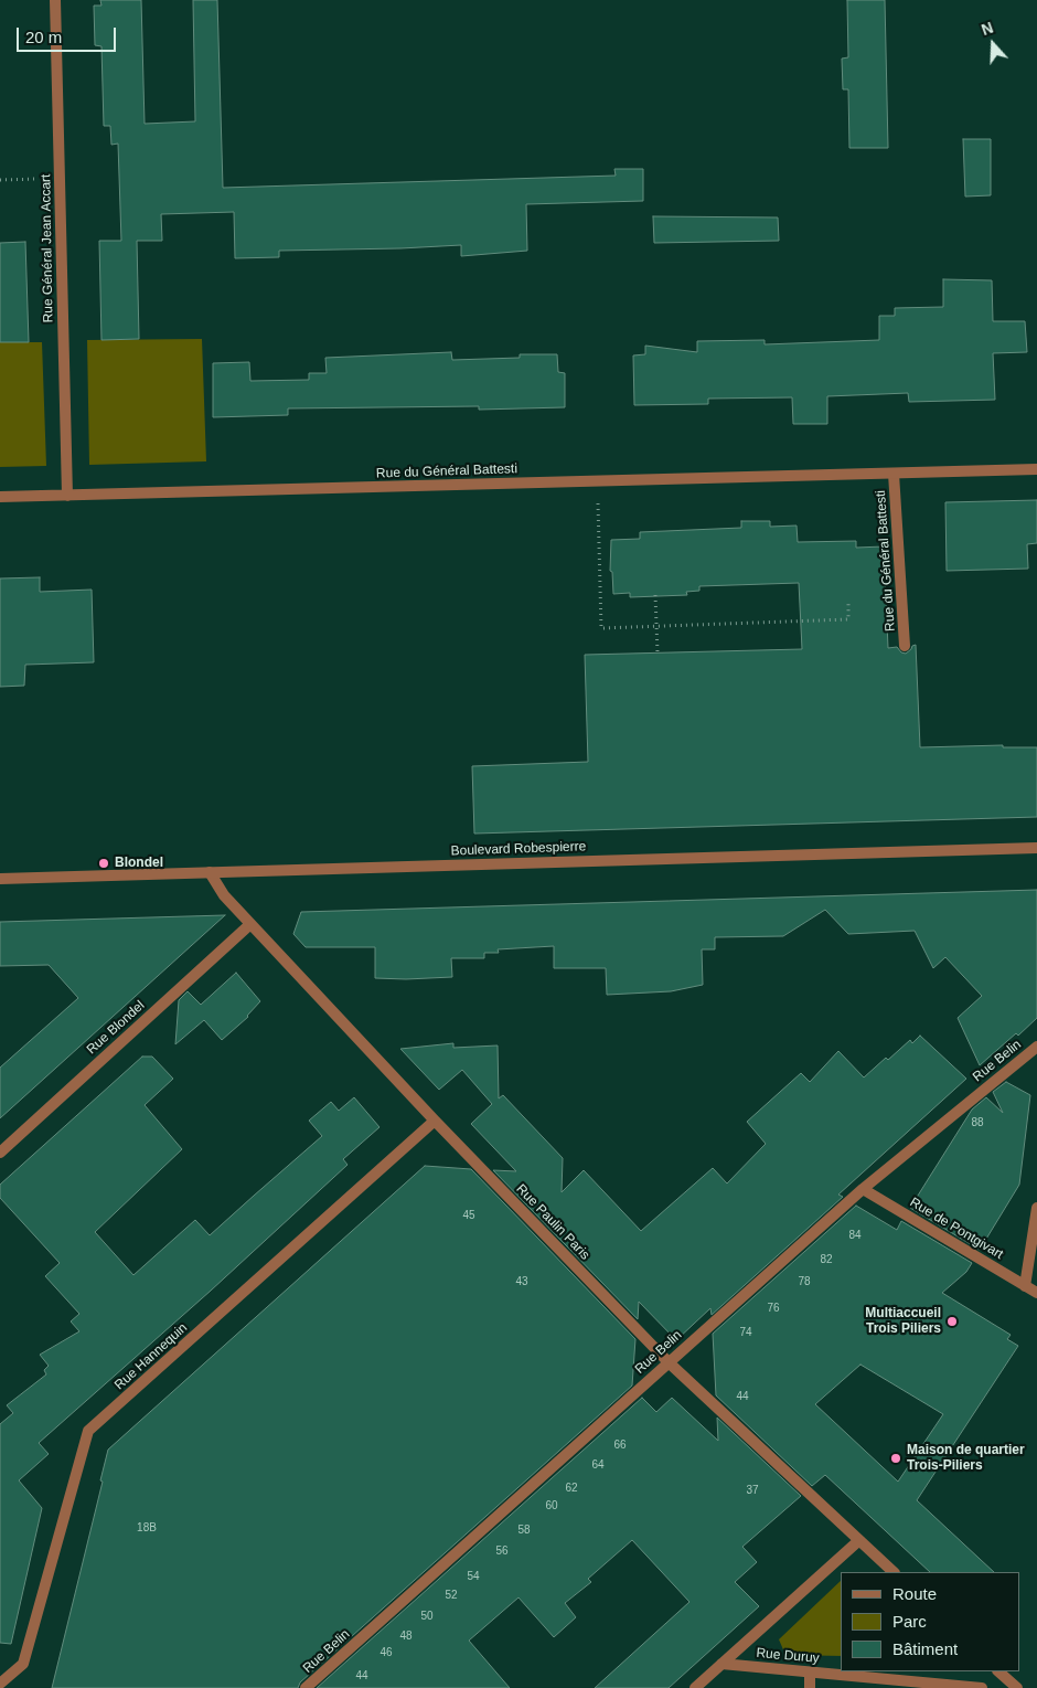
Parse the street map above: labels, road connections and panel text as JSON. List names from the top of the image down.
{
  "streets": {
    "street": [
      "Rue Général Jean Accart",
      "Rue du Général Battesti",
      "Boulevard Robespierre",
      "Rue Blondel",
      "Rue Belin",
      "Rue Paulin Paris",
      "Rue de Pontgivart",
      "Rue Hannequin",
      "Rue Duruy"
    ]
  },
  "crossings": [
    ["Rue Général Jean Accart", "Rue du Général Battesti"],
    ["Boulevard Robespierre", "Rue Paulin Paris"],
    ["Rue Blondel", "Rue Paulin Paris"],
    ["Rue Belin", "Rue Paulin Paris"],
    ["Rue Belin", "Rue de Pontgivart"],
    ["Rue Paulin Paris", "Rue Hannequin"],
    ["Rue Paulin Paris", "Rue Duruy"]
  ],
  "places": ["Blondel", "Multiaccueil Trois Piliers", "Maison de quartier Trois-Piliers"],
  "house_numbers": [
    "88",
    "45",
    "84",
    "82",
    "43",
    "78",
    "76",
    "74",
    "44",
    "66",
    "64",
    "62",
    "37",
    "60",
    "18B",
    "58",
    "56",
    "54",
    "52",
    "50",
    "48",
    "46",
    "44"
  ],
  "legend": ["Route", "Parc", "Bâtiment"],
  "scale_bar": "20 m",
  "north": "top"
}
